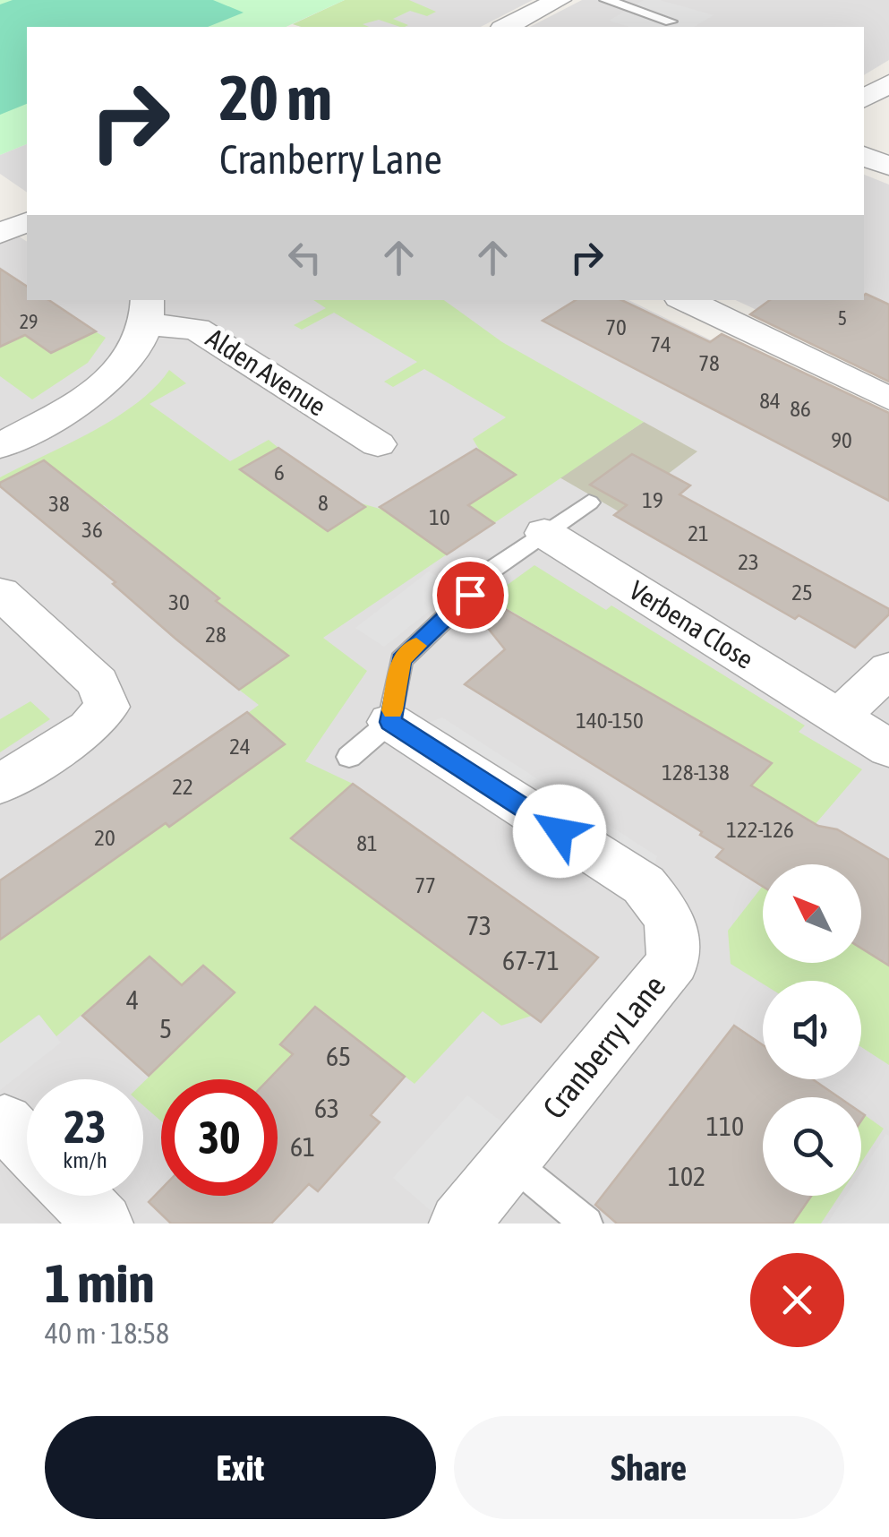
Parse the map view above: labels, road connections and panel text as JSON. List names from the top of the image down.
{
  "streets": {
    "street": ["Alden Avenue", "Verbena Close", "Cranberry Lane"]
  },
  "house_numbers": [
    "5",
    "29",
    "70",
    "74",
    "78",
    "84",
    "86",
    "90",
    "6",
    "19",
    "8",
    "38",
    "10",
    "36",
    "21",
    "23",
    "25",
    "30",
    "28",
    "140-150",
    "24",
    "128-138",
    "22",
    "122-126",
    "20",
    "81",
    "77",
    "73",
    "67-71",
    "4",
    "5",
    "65",
    "63",
    "110",
    "61",
    "102"
  ],
  "north": "top left",
  "page": {
    "turn": ["20 m", "Cranberry Lane"],
    "speed": "23 km/h",
    "limit": "30",
    "heading": ["1 min", "40 m · 18:58"],
    "buttons": ["Exit", "Share"]
  }
}
